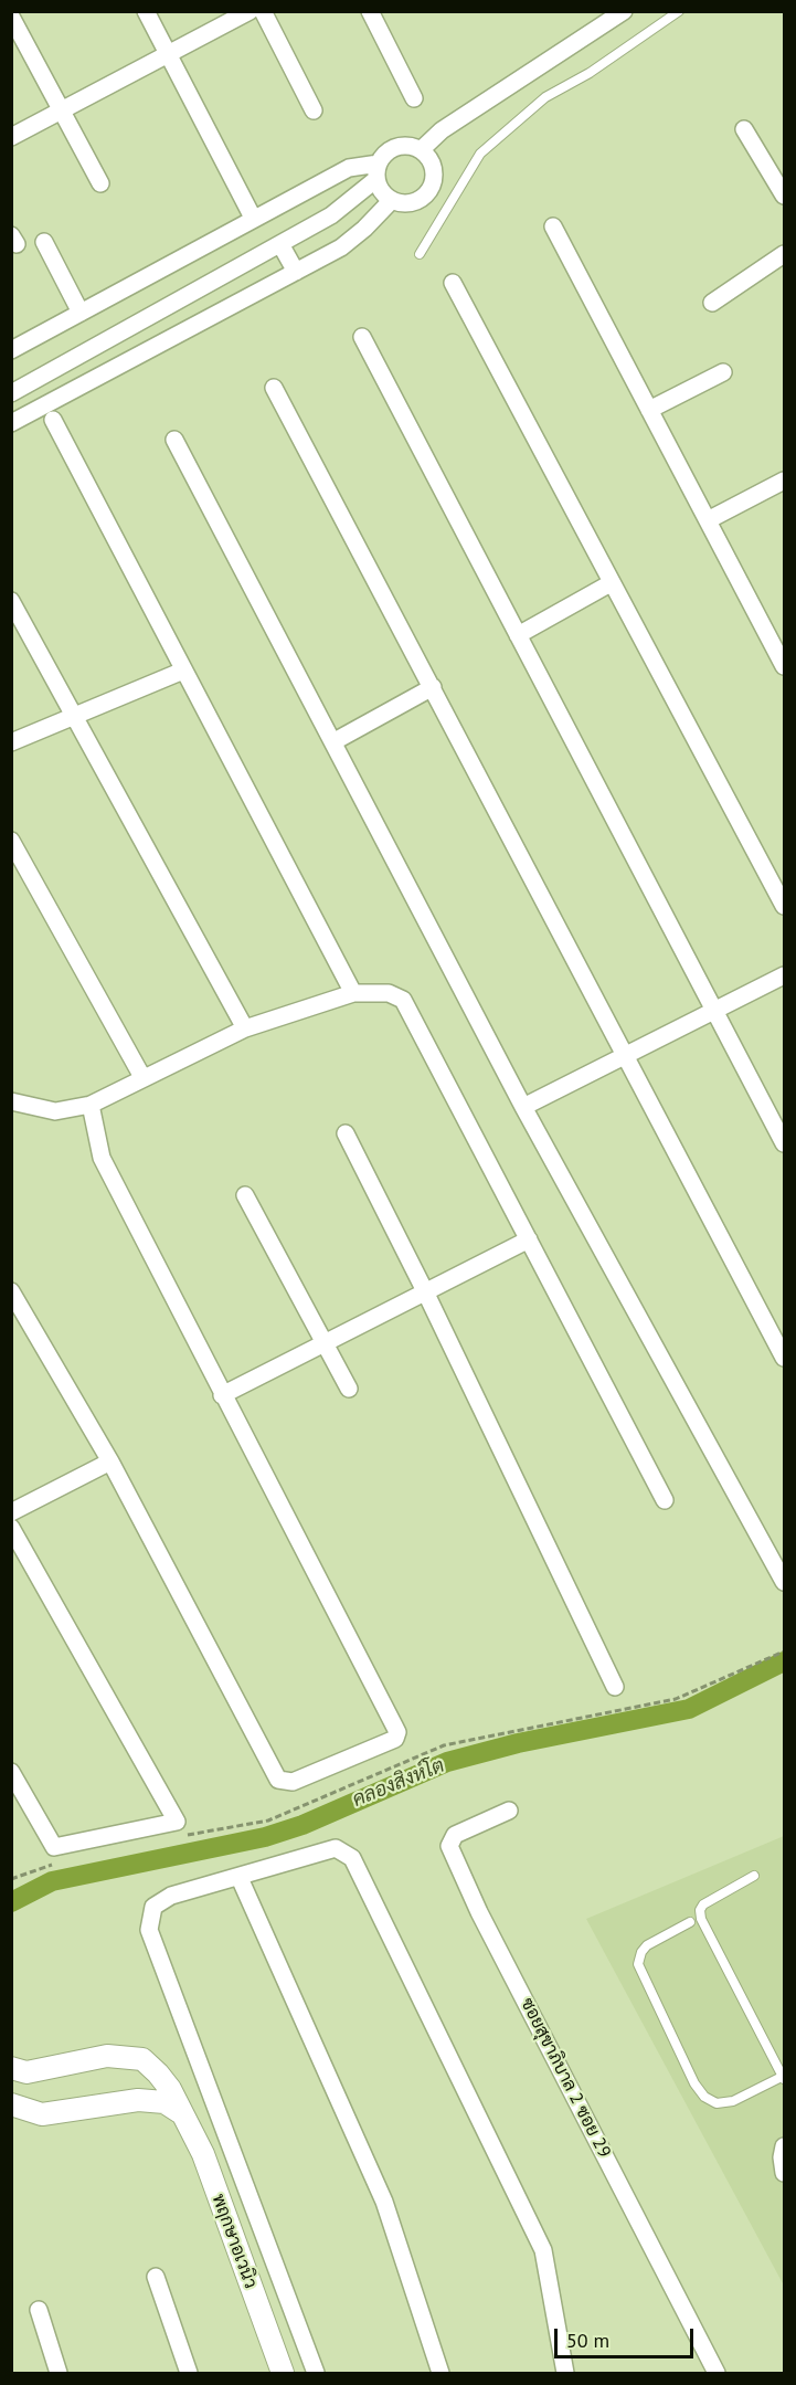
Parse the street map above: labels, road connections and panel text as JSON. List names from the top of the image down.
{
  "streets": {
    "street": ["ซอยสุขาภิบาล 2 ซอย 29", "พฤกษาอเวนิว"]
  },
  "water": ["คลองสิงห์โต"],
  "scale_bar": "50 m"
}
